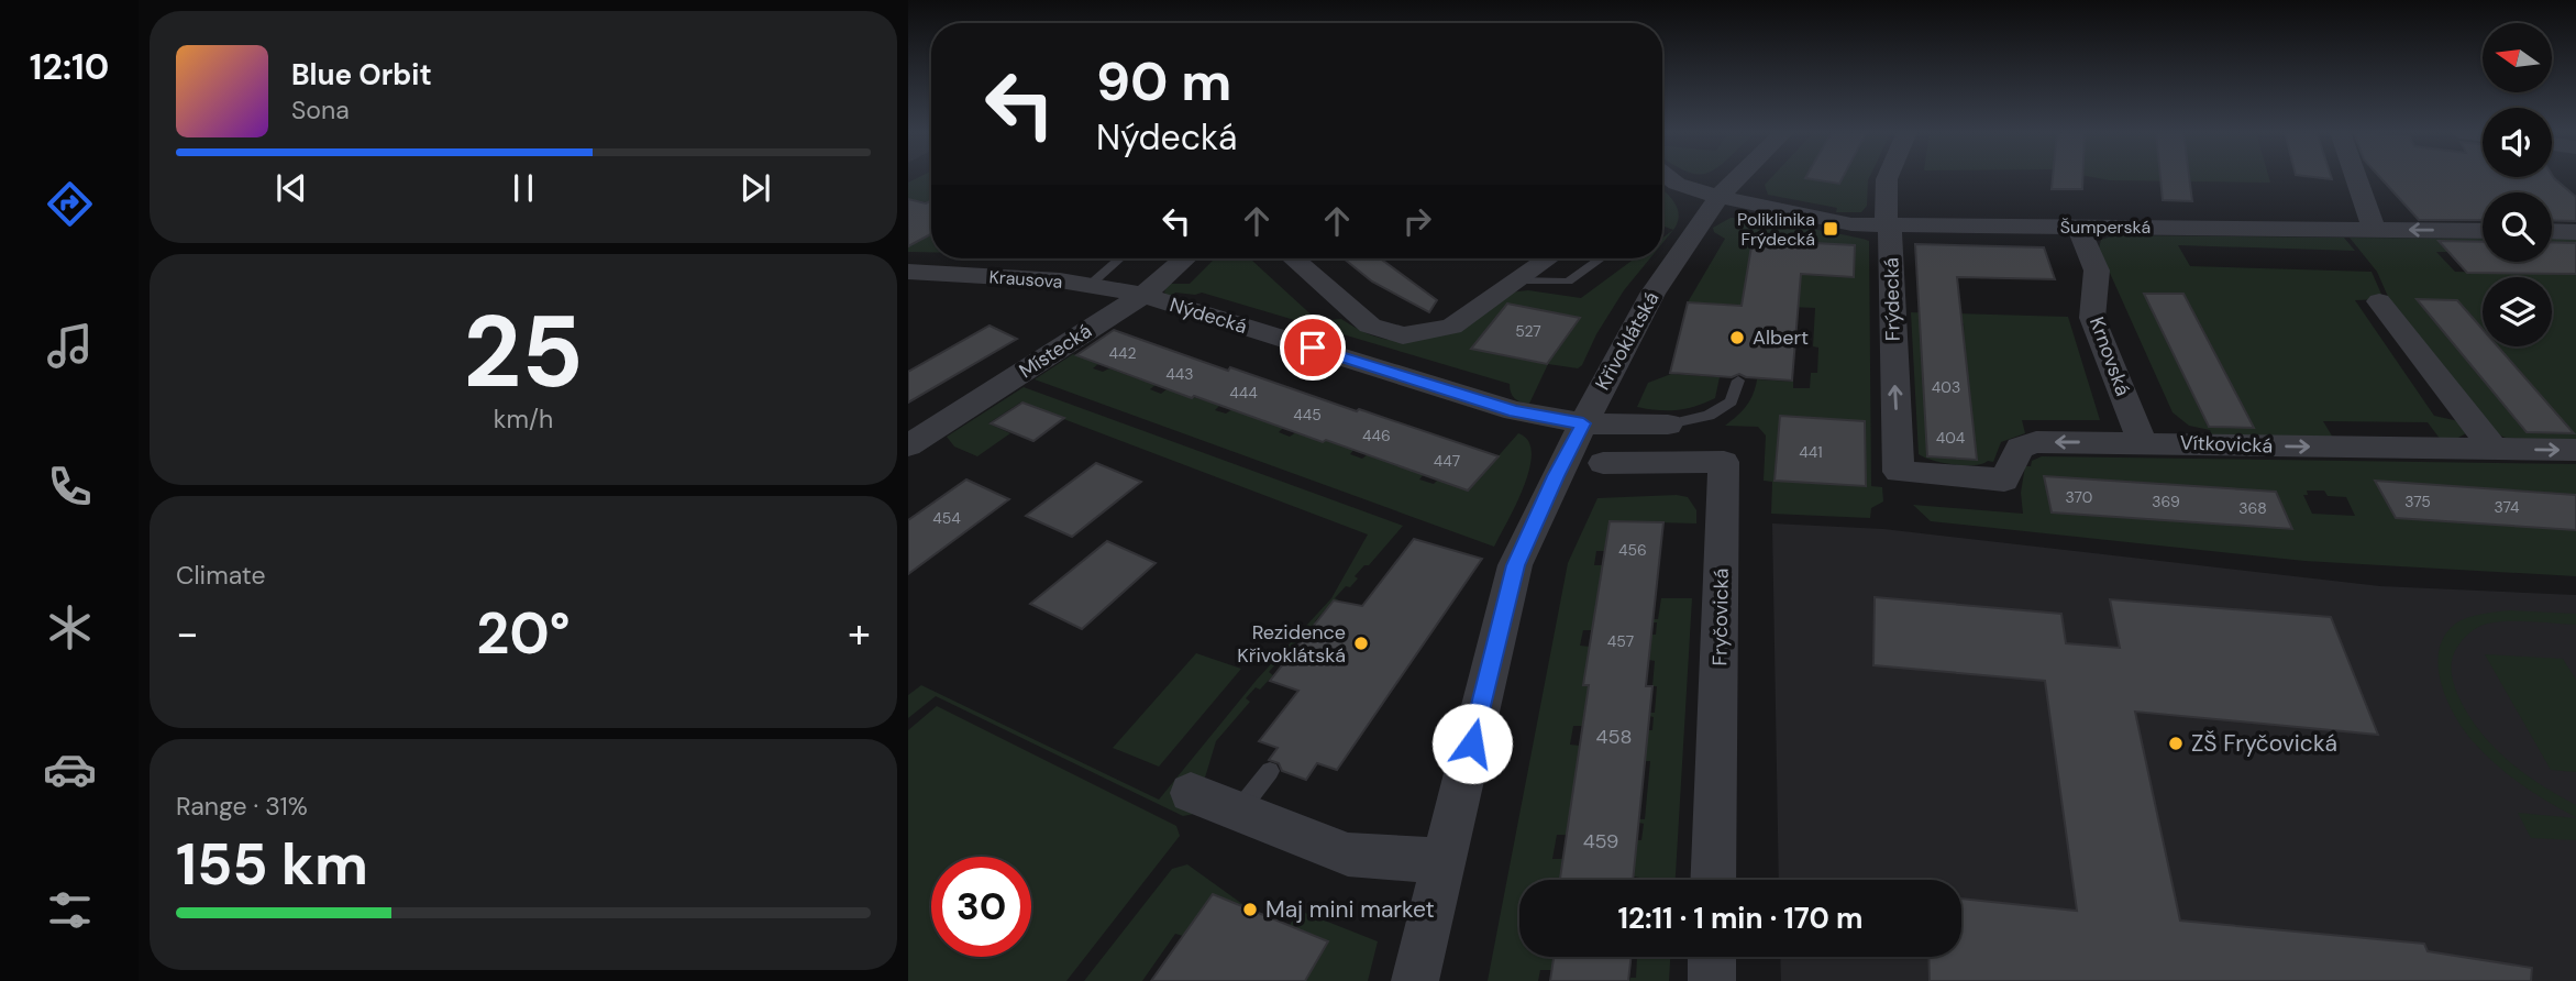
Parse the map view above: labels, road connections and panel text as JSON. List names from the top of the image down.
{
  "streets": {
    "street": [
      "Šumperská",
      "Krausova",
      "Frýdecká",
      "Nýdecká",
      "Křivoklátská",
      "Místecká",
      "Krnovská",
      "Vítkovická",
      "Fryčovická"
    ]
  },
  "crossings": [
    ["Šumperská", "Frýdecká"],
    ["Šumperská", "Křivoklátská"],
    ["Šumperská", "Krnovská"],
    ["Krausova", "Nýdecká"],
    ["Krausova", "Místecká"],
    ["Frýdecká", "Vítkovická"],
    ["Nýdecká", "Křivoklátská"],
    ["Nýdecká", "Místecká"],
    ["Krnovská", "Vítkovická"]
  ],
  "one_way": ["Frýdecká"],
  "places": {
    "transit": ["Poliklinika Frýdecká"],
    "other": [
      "Albert",
      "Rezidence Křivoklátská",
      "ZŠ Fryčovická",
      "Maj mini market"
    ]
  },
  "house_numbers": [
    "527",
    "442",
    "443",
    "403",
    "444",
    "445",
    "446",
    "404",
    "441",
    "447",
    "370",
    "369",
    "375",
    "374",
    "368",
    "454",
    "456",
    "457",
    "458",
    "459"
  ],
  "north": "left",
  "page": {
    "tabs": "12:10",
    "turn": ["90 m", "Nýdecká"],
    "song": ["Blue Orbit", "Sona"],
    "tile": [
      ["25", "km/h"],
      "Climate",
      ["Range · 31%", "155 km"]
    ],
    "heat": ["−", "20°", "+"],
    "limit": "30",
    "trip": "12:11 · 1 min · 170 m"
  }
}
